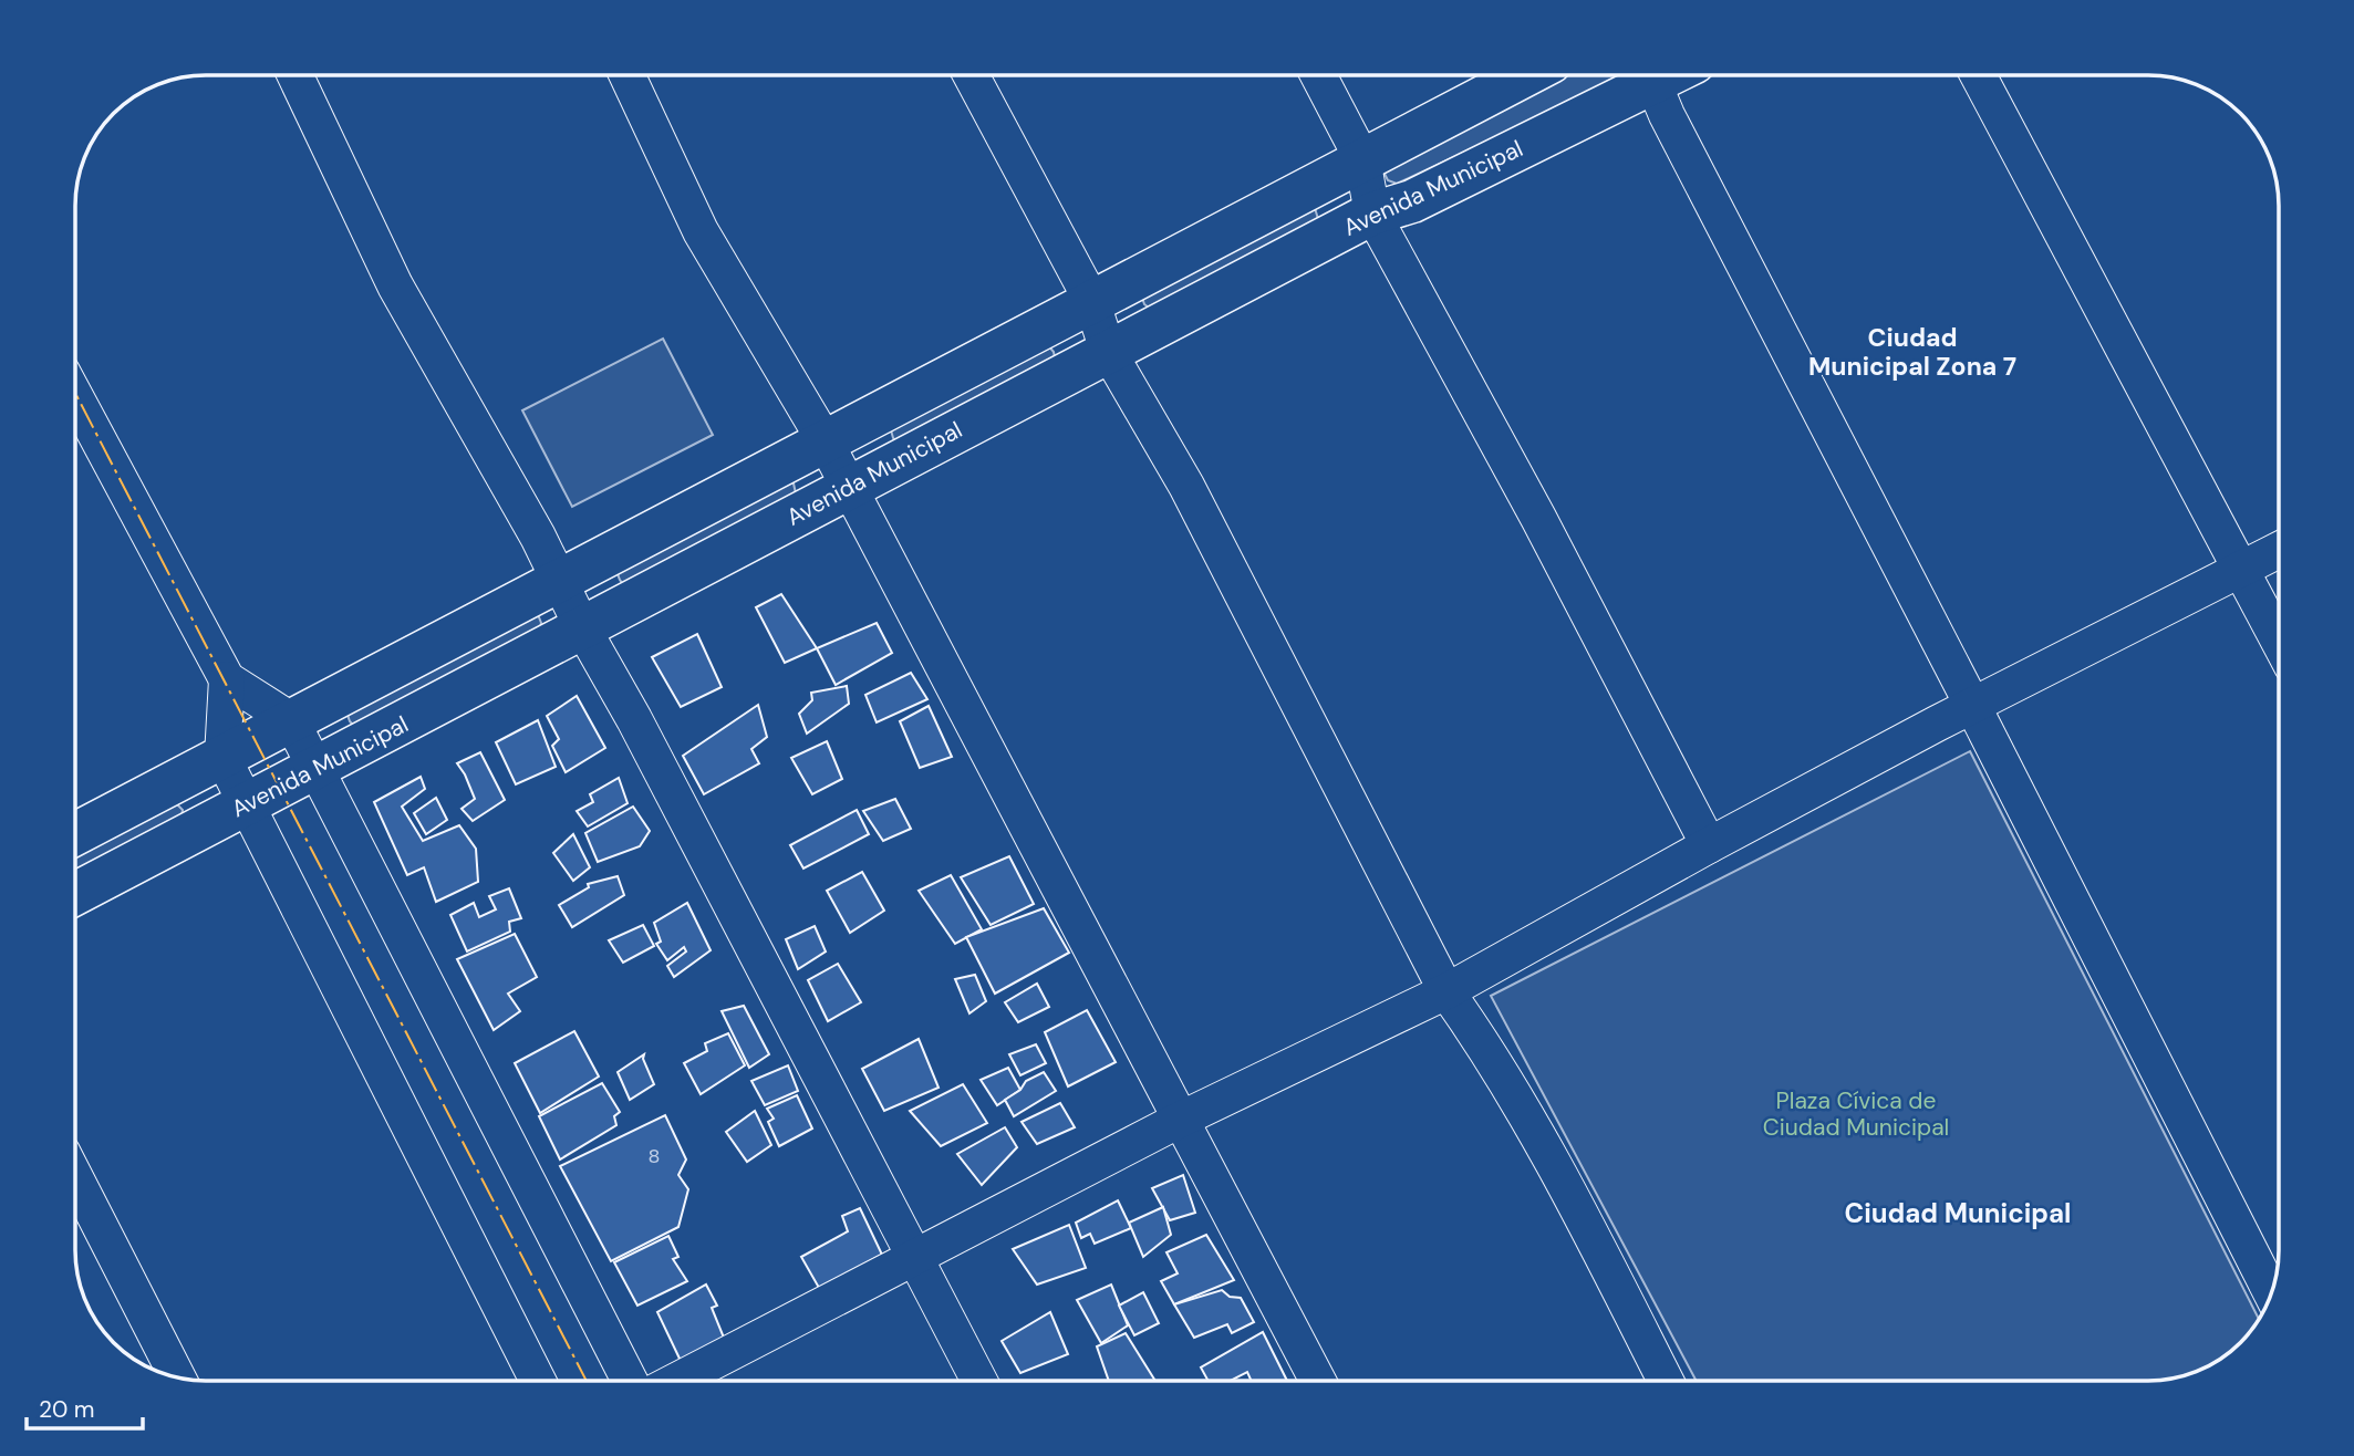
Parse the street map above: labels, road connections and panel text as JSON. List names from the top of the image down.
{
  "streets": {
    "street": ["Avenida Municipal"]
  },
  "districts": ["Ciudad Municipal Zona 7", "Ciudad Municipal"],
  "parks": ["Plaza Cívica de Ciudad Municipal"],
  "house_numbers": ["8"],
  "scale_bar": "20 m"
}
